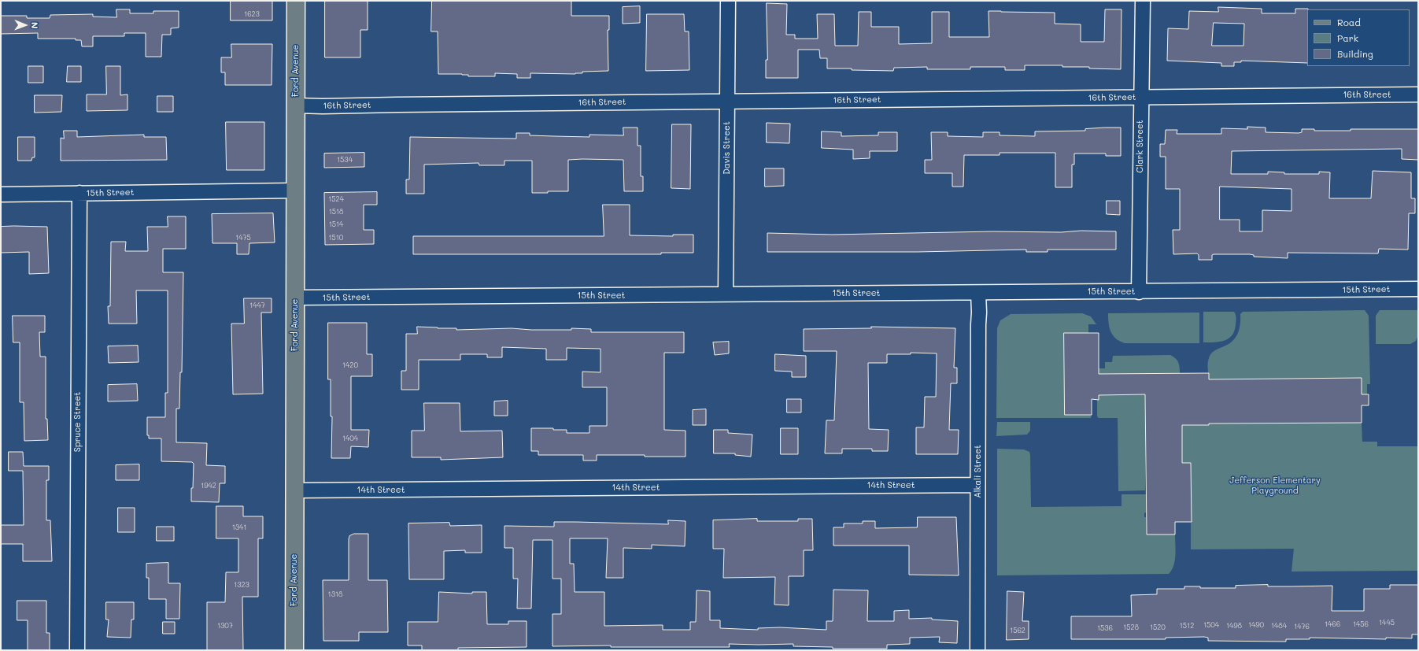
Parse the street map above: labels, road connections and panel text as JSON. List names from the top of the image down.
{
  "streets": {
    "main road": ["Ford Avenue"],
    "street": [
      "16th Street",
      "Clark Street",
      "Davis Street",
      "15th Street",
      "Spruce Street",
      "Alkali Street",
      "14th Street"
    ]
  },
  "crossings": [
    ["Ford Avenue", "16th Street"],
    ["Ford Avenue", "15th Street"],
    ["Ford Avenue", "14th Street"],
    ["16th Street", "Clark Street"],
    ["16th Street", "Davis Street"],
    ["Clark Street", "15th Street"],
    ["Davis Street", "15th Street"],
    ["15th Street", "Spruce Street"],
    ["15th Street", "Alkali Street"],
    ["Alkali Street", "14th Street"]
  ],
  "parks": ["Jefferson Elementary Playground"],
  "house_numbers": [
    "1623",
    "1534",
    "1524",
    "1518",
    "1514",
    "1475",
    "1510",
    "1447",
    "1420",
    "1404",
    "1942",
    "1341",
    "1323",
    "1318",
    "1445",
    "1466",
    "1456",
    "1504",
    "1490",
    "1307",
    "1512",
    "1498",
    "1484",
    "1476",
    "1528",
    "1520",
    "1536",
    "1562"
  ],
  "legend": ["Road", "Park", "Building"],
  "north": "right"
}
